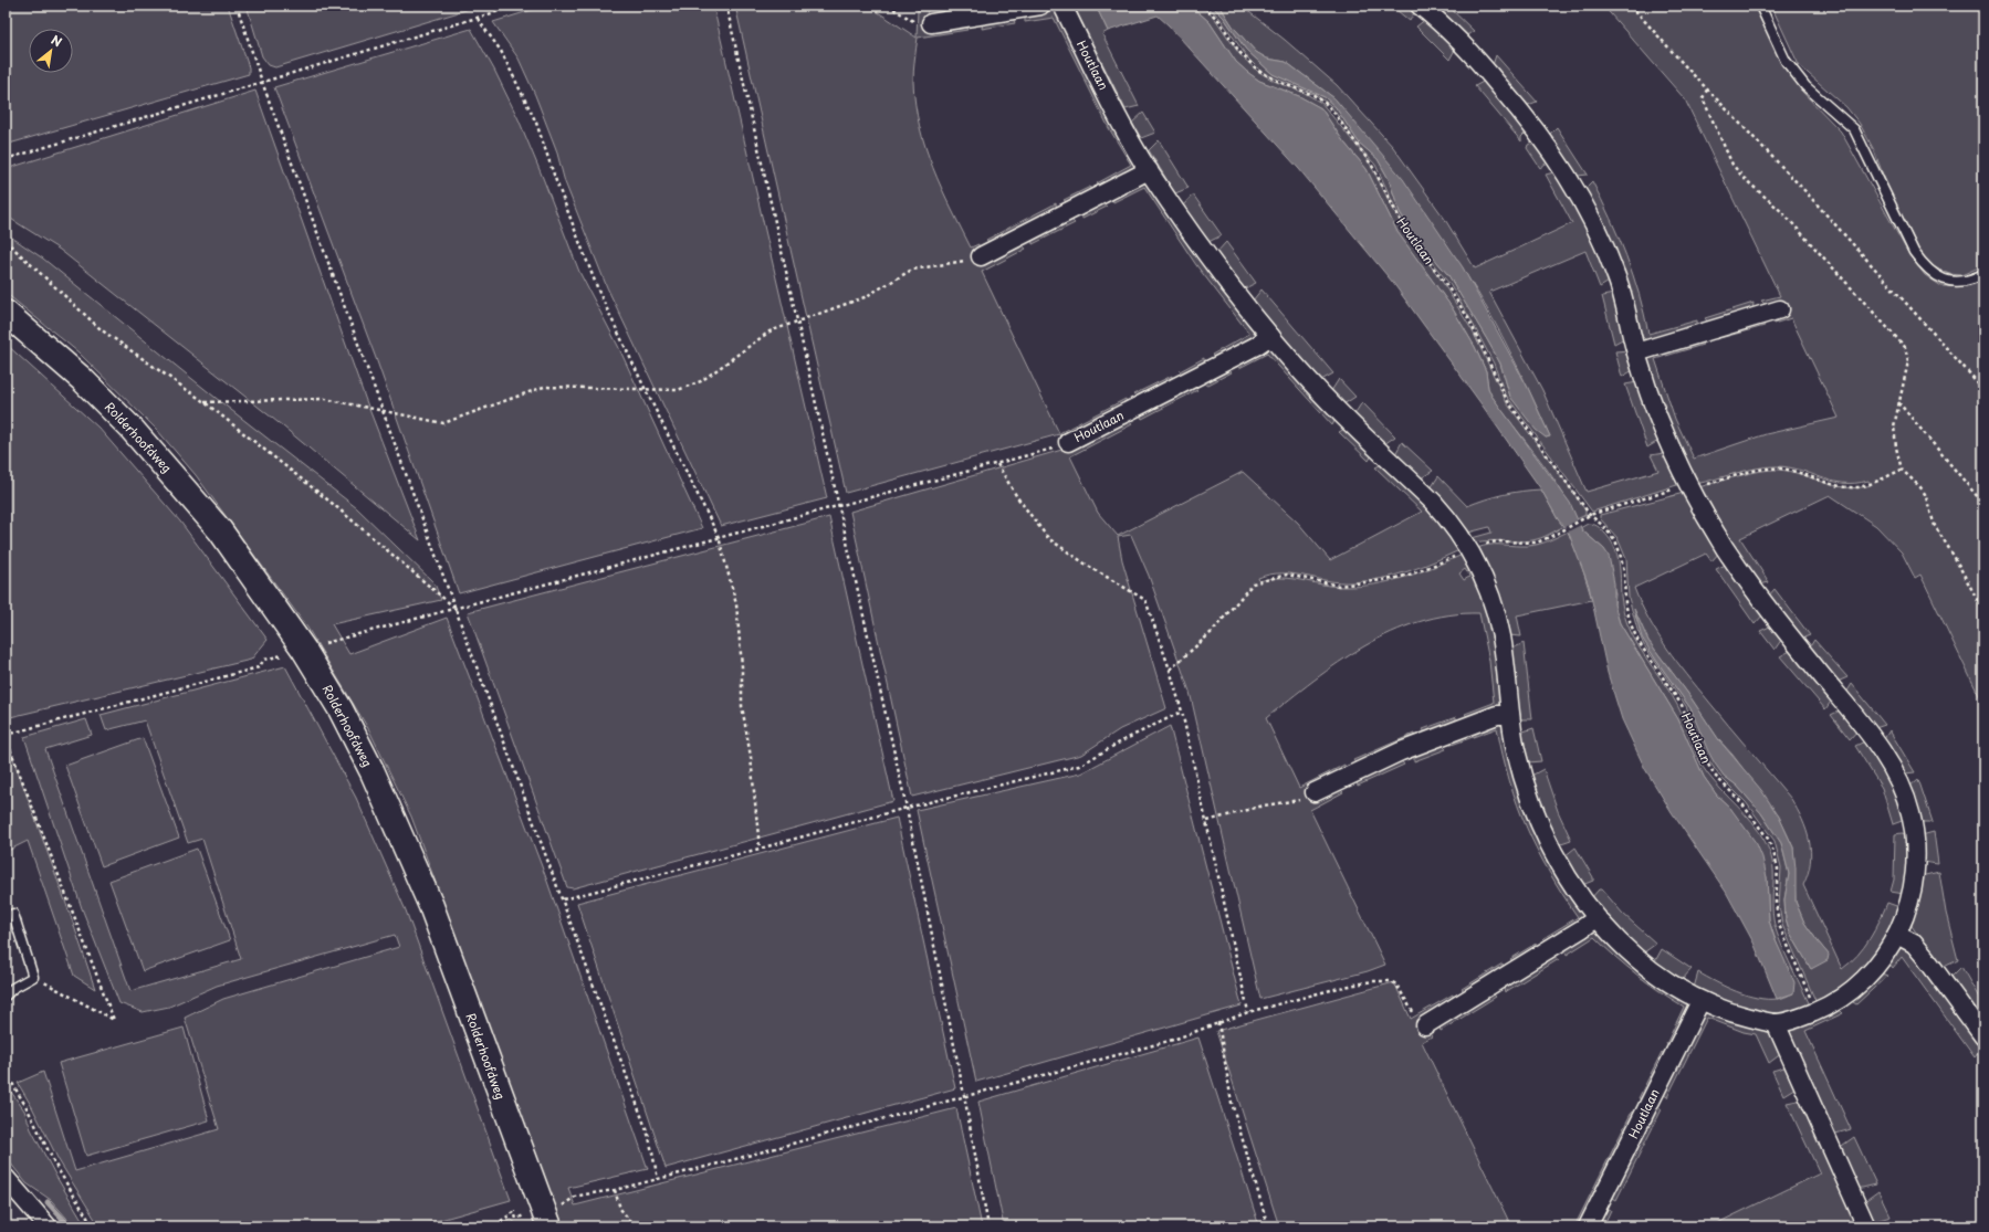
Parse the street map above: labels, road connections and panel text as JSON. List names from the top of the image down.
{
  "streets": {
    "main road": ["Rolderhoofdweg"],
    "street": ["Houtlaan"]
  },
  "north": "top right"
}
